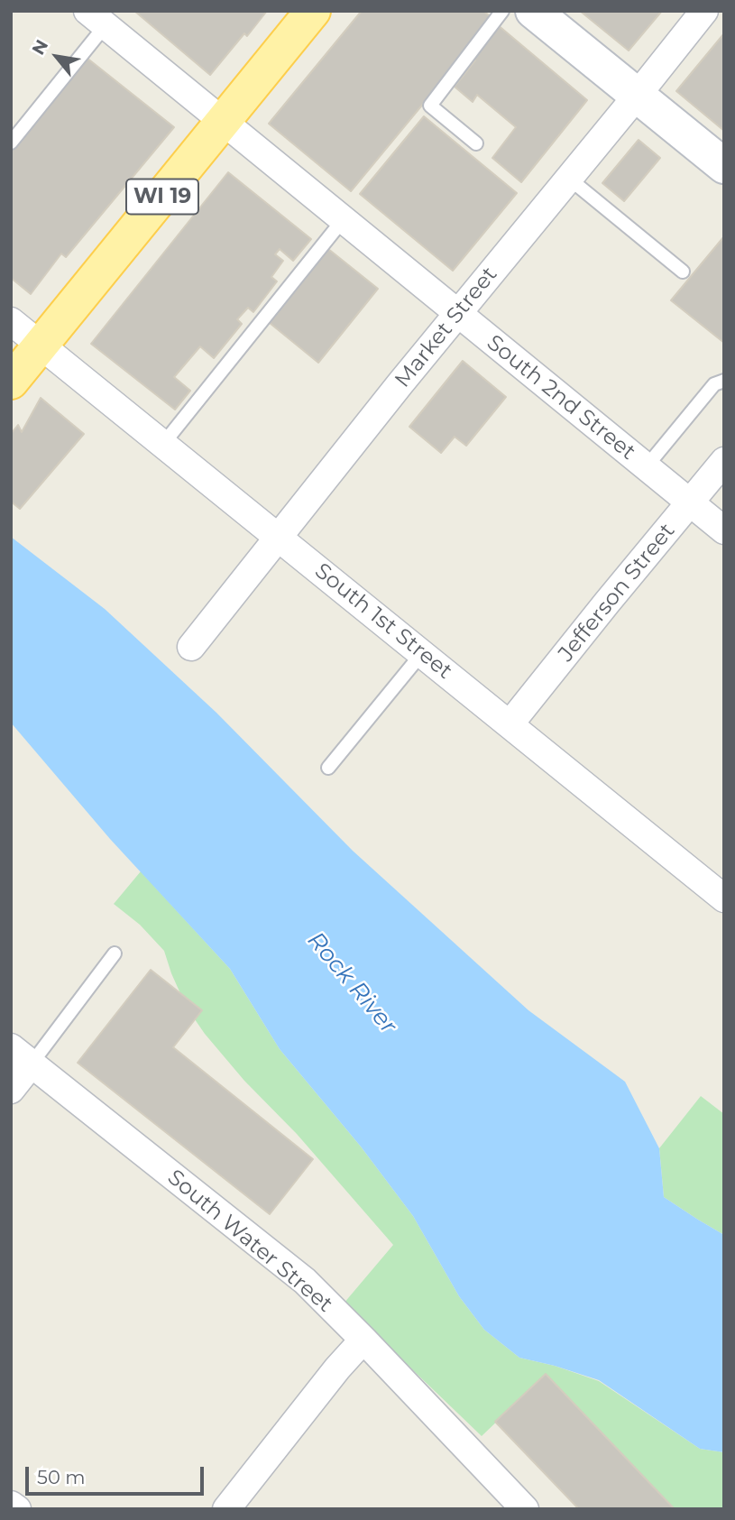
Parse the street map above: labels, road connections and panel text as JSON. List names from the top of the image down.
{
  "streets": {
    "main road": ["WI 19"],
    "street": [
      "Market Street",
      "South 2nd Street",
      "Jefferson Street",
      "South 1st Street",
      "South Water Street"
    ]
  },
  "crossings": [
    ["WI 19", "South 2nd Street"],
    ["WI 19", "South 1st Street"],
    ["Market Street", "South 2nd Street"],
    ["Market Street", "South 1st Street"],
    ["South 2nd Street", "Jefferson Street"],
    ["Jefferson Street", "South 1st Street"]
  ],
  "water": ["Rock River"],
  "scale_bar": "50 m",
  "north": "top left"
}
